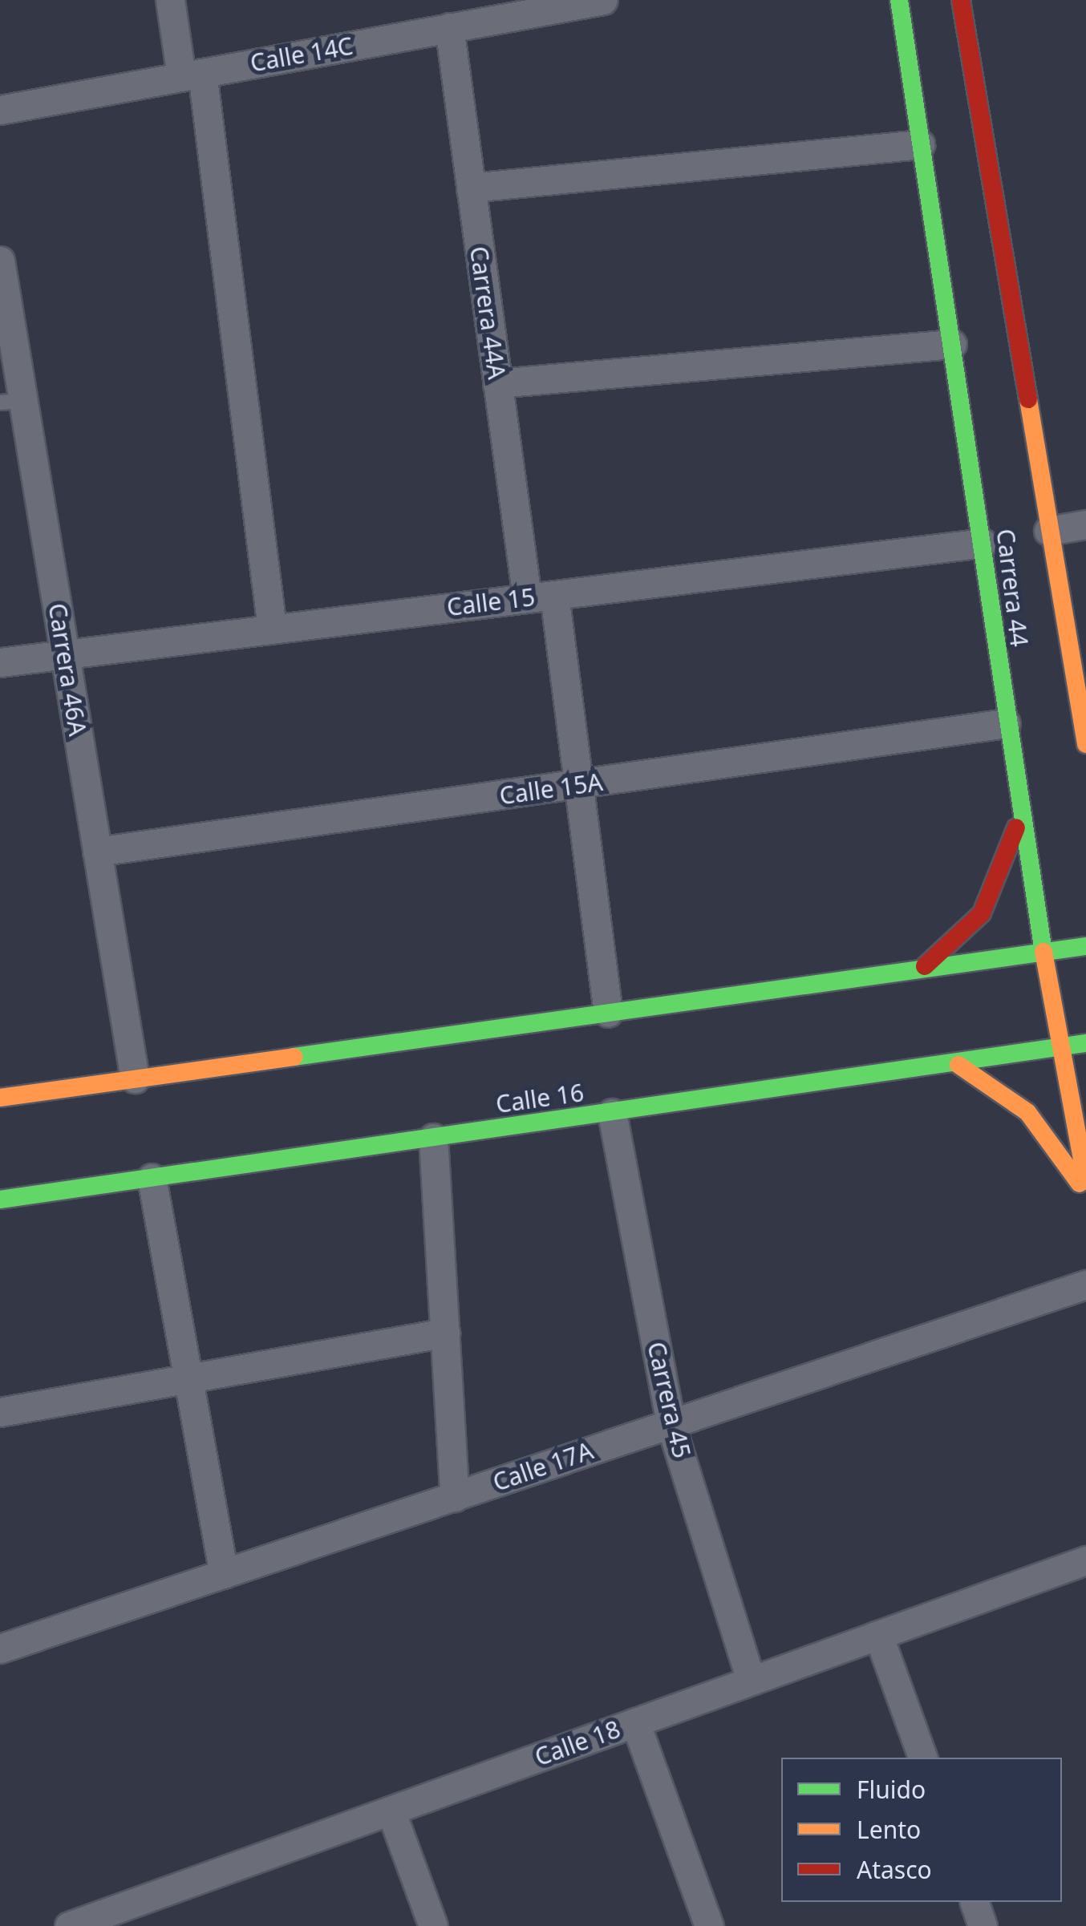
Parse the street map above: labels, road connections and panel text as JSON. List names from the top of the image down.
{
  "streets": {
    "main road": ["Carrera 44", "Calle 16"],
    "street": [
      "Calle 14C",
      "Carrera 44A",
      "Calle 15",
      "Carrera 46A",
      "Calle 15A",
      "Carrera 45",
      "Calle 17A",
      "Calle 18"
    ]
  },
  "crossings": [
    ["Calle 14C", "Carrera 44A"],
    ["Carrera 44A", "Calle 15"],
    ["Carrera 44A", "Calle 15A"],
    ["Carrera 44", "Calle 15"],
    ["Carrera 44", "Calle 15A"],
    ["Carrera 44", "Calle 16"],
    ["Calle 15", "Carrera 46A"],
    ["Carrera 46A", "Calle 15A"],
    ["Calle 16", "Carrera 45"],
    ["Carrera 45", "Calle 17A"],
    ["Carrera 45", "Calle 18"]
  ],
  "legend": ["Fluido", "Lento", "Atasco"]
}
